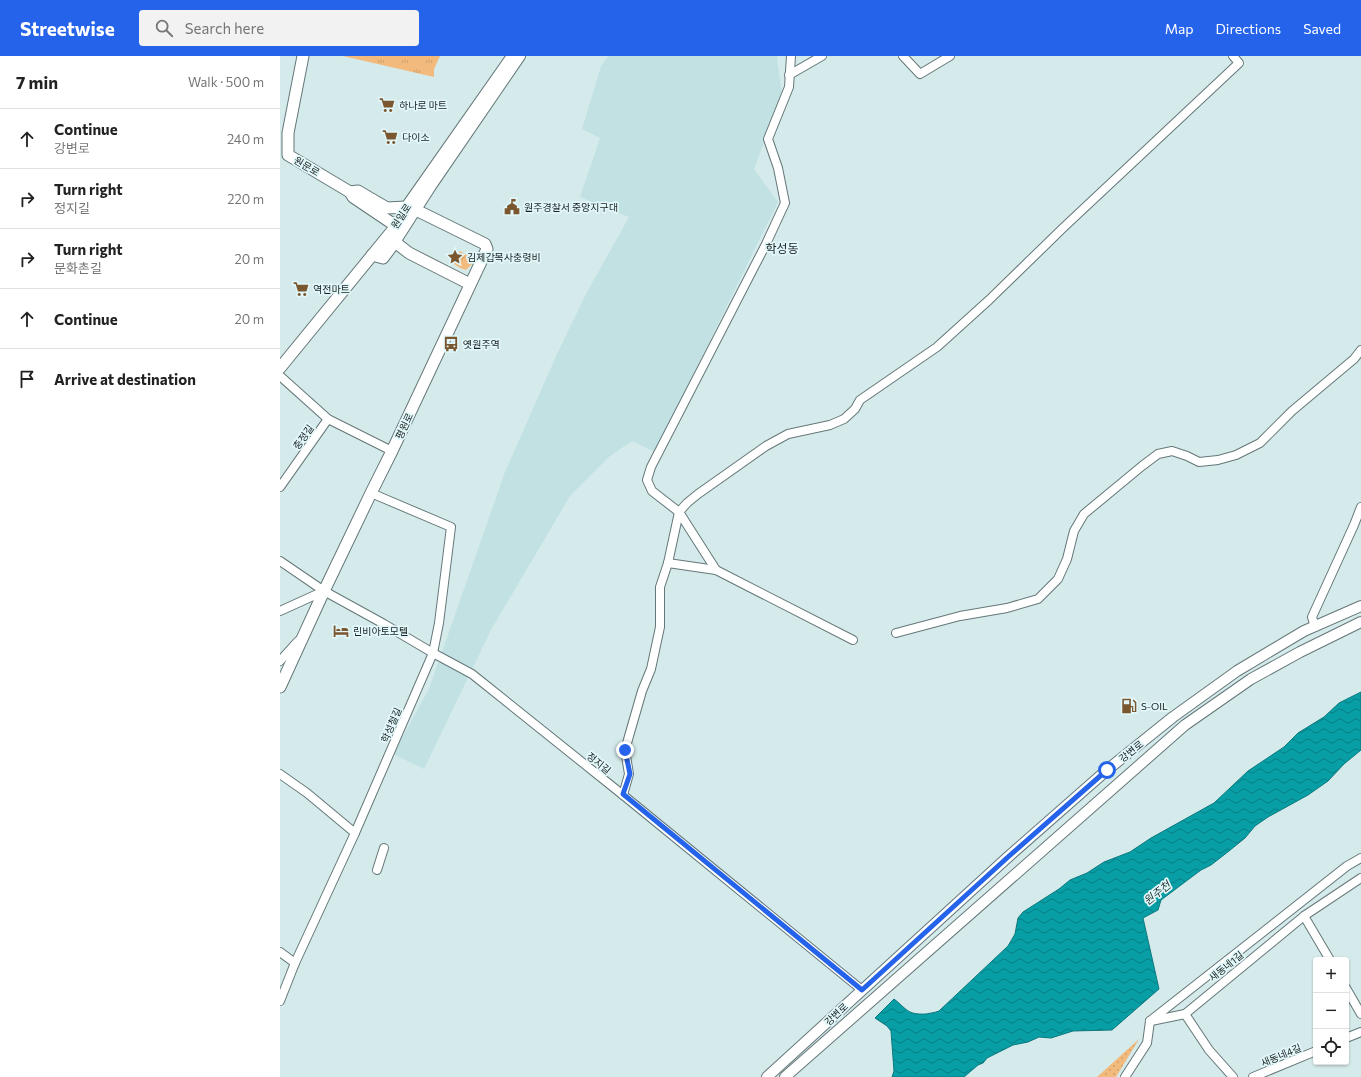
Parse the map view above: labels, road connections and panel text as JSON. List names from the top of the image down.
{
  "streets": {
    "main road": ["원문로", "원일로", "평원로"],
    "street": [
      "충정길",
      "학성철길",
      "강변로",
      "정지길",
      "새동네1길",
      "새동네4길"
    ]
  },
  "crossings": [
    ["원문로", "원일로"],
    ["원문로", "평원로"],
    ["원일로", "평원로"],
    ["평원로", "학성철길"],
    ["평원로", "정지길"],
    ["학성철길", "정지길"],
    ["강변로", "정지길"]
  ],
  "districts": ["학성동"],
  "water": ["원주천"],
  "places": {
    "supermarket": ["하나로 마트", "다이소", "역전마트"],
    "public building": ["원주경찰서 중앙지구대"],
    "place": ["김제갑목사충령비"],
    "bus stop": ["옛원주역"],
    "hotel": ["린비아토모텔"],
    "fuel station": ["S-OIL"]
  },
  "page": {
    "header": "Streetwise",
    "search": "Search here",
    "nav": ["Map", "Directions", "Saved"],
    "heading": ["7 min", "Walk · 500 m"],
    "list": [
      ["Continue", "강변로", "240 m"],
      ["Turn right", "정지길", "220 m"],
      ["Turn right", "문화촌길", "20 m"],
      ["Continue", "20 m"],
      "Arrive at destination"
    ],
    "map_buttons": ["+", "−"]
  }
}
